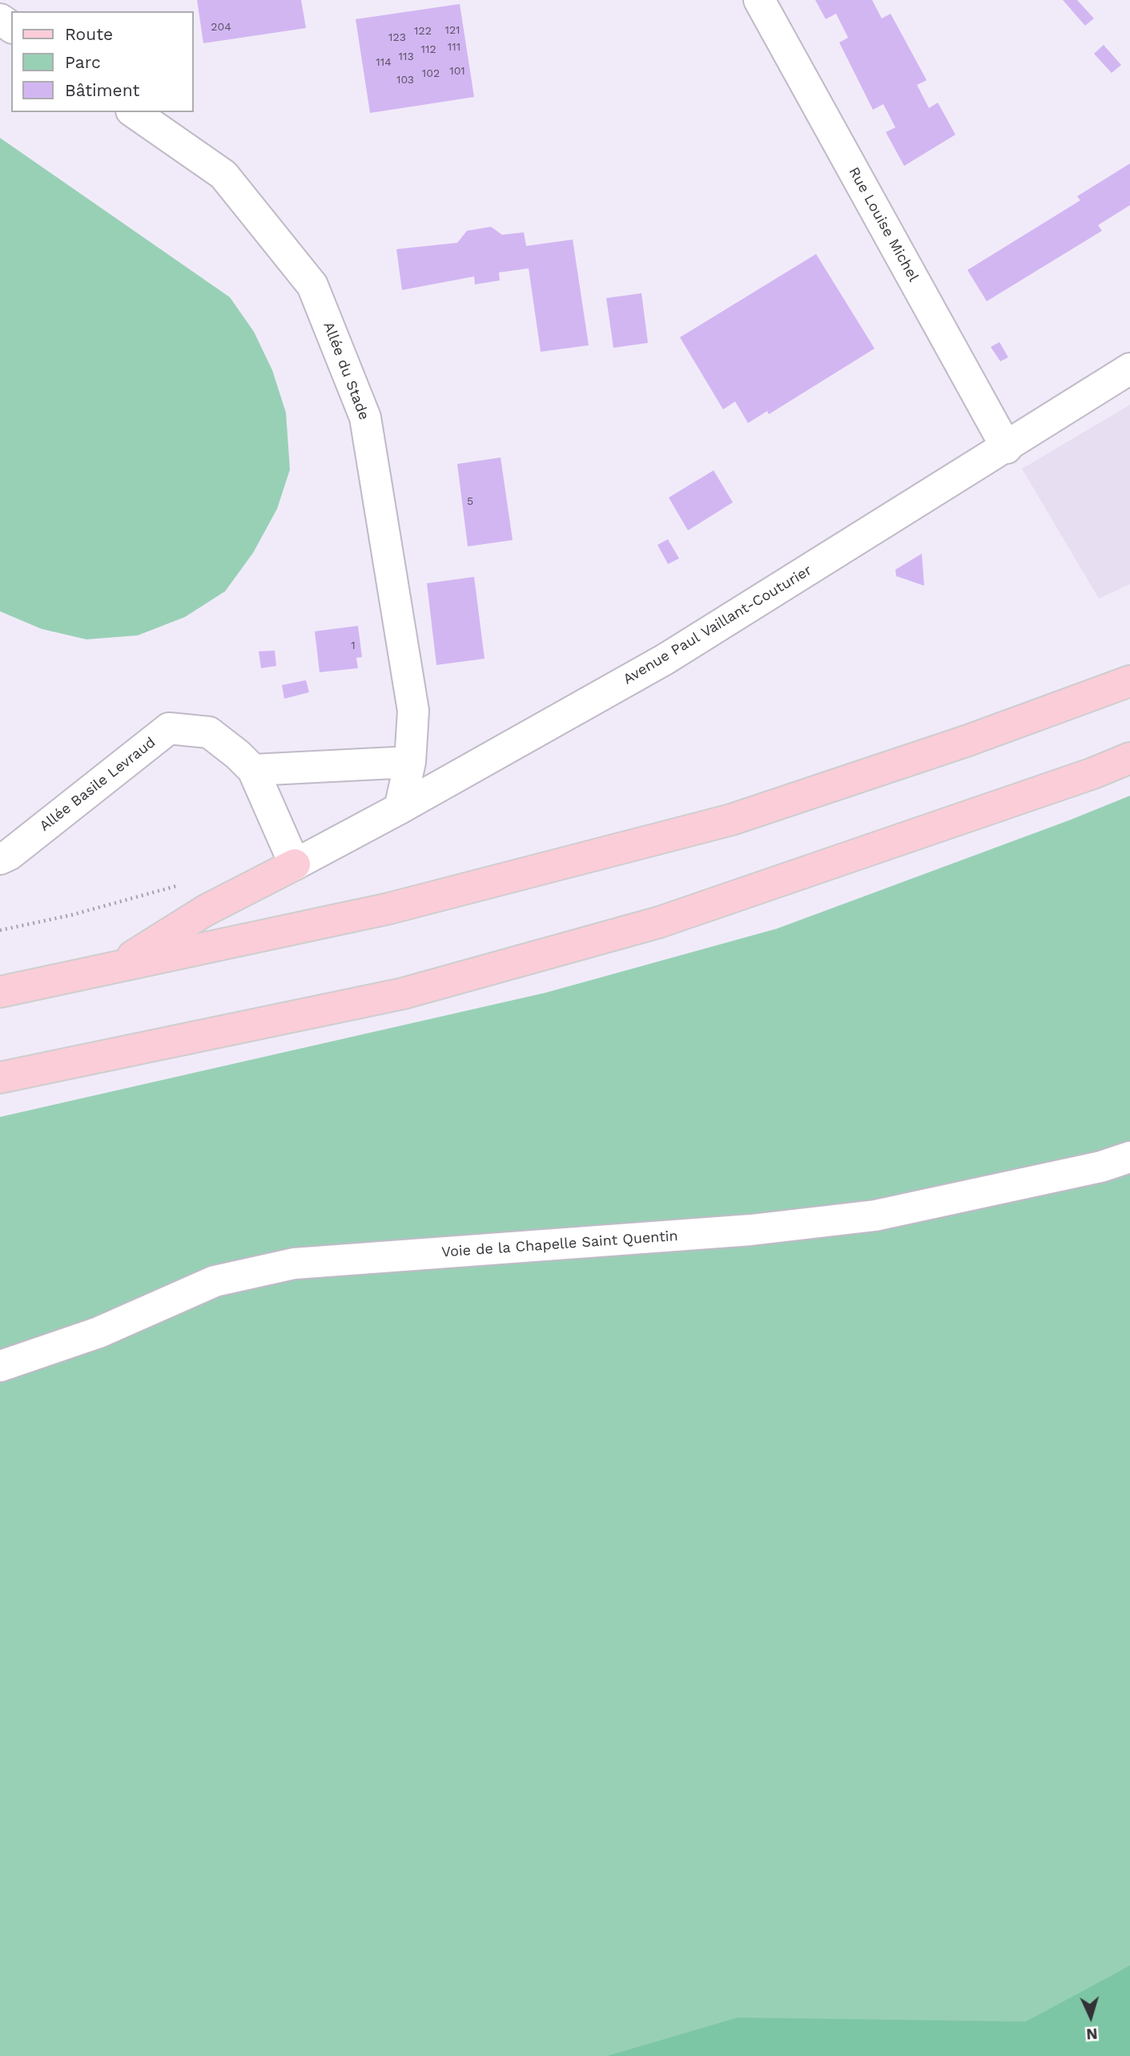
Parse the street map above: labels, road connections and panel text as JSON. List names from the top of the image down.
{
  "streets": {
    "street": [
      "Rue Louise Michel",
      "Allée du Stade",
      "Avenue Paul Vaillant-Couturier",
      "Allée Basile Levraud",
      "Voie de la Chapelle Saint Quentin"
    ]
  },
  "crossings": [
    ["Rue Louise Michel", "Avenue Paul Vaillant-Couturier"],
    ["Allée du Stade", "Avenue Paul Vaillant-Couturier"],
    ["Avenue Paul Vaillant-Couturier", "Allée Basile Levraud"]
  ],
  "house_numbers": [
    "204",
    "121",
    "122",
    "123",
    "111",
    "112",
    "113",
    "114",
    "101",
    "102",
    "103",
    "5",
    "1"
  ],
  "legend": ["Route", "Parc", "Bâtiment"],
  "north": "bottom"
}
